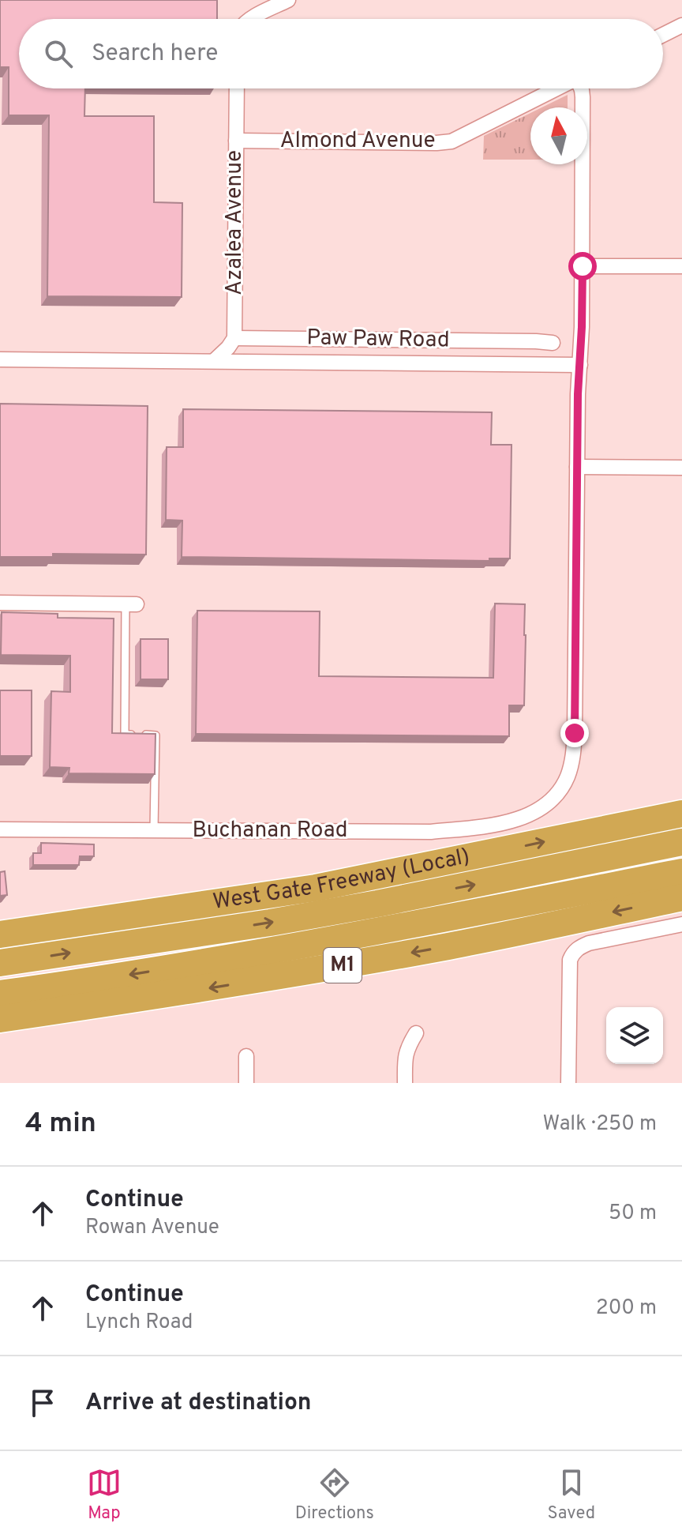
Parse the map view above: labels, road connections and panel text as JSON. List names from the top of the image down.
{
  "streets": {
    "highway": ["West Gate Freeway (Local)", "M1"],
    "street": [
      "Almond Avenue",
      "Azalea Avenue",
      "Paw Paw Road",
      "Buchanan Road"
    ]
  },
  "crossings": [
    ["Almond Avenue", "Azalea Avenue"],
    ["Azalea Avenue", "Paw Paw Road"]
  ],
  "north": "top",
  "page": {
    "search": "Search here",
    "heading": ["4 min", "Walk · 250 m"],
    "list": [
      ["Continue", "Rowan Avenue", "50 m"],
      ["Continue", "Lynch Road", "200 m"],
      "Arrive at destination"
    ],
    "nav": ["Map", "Directions", "Saved"]
  }
}
